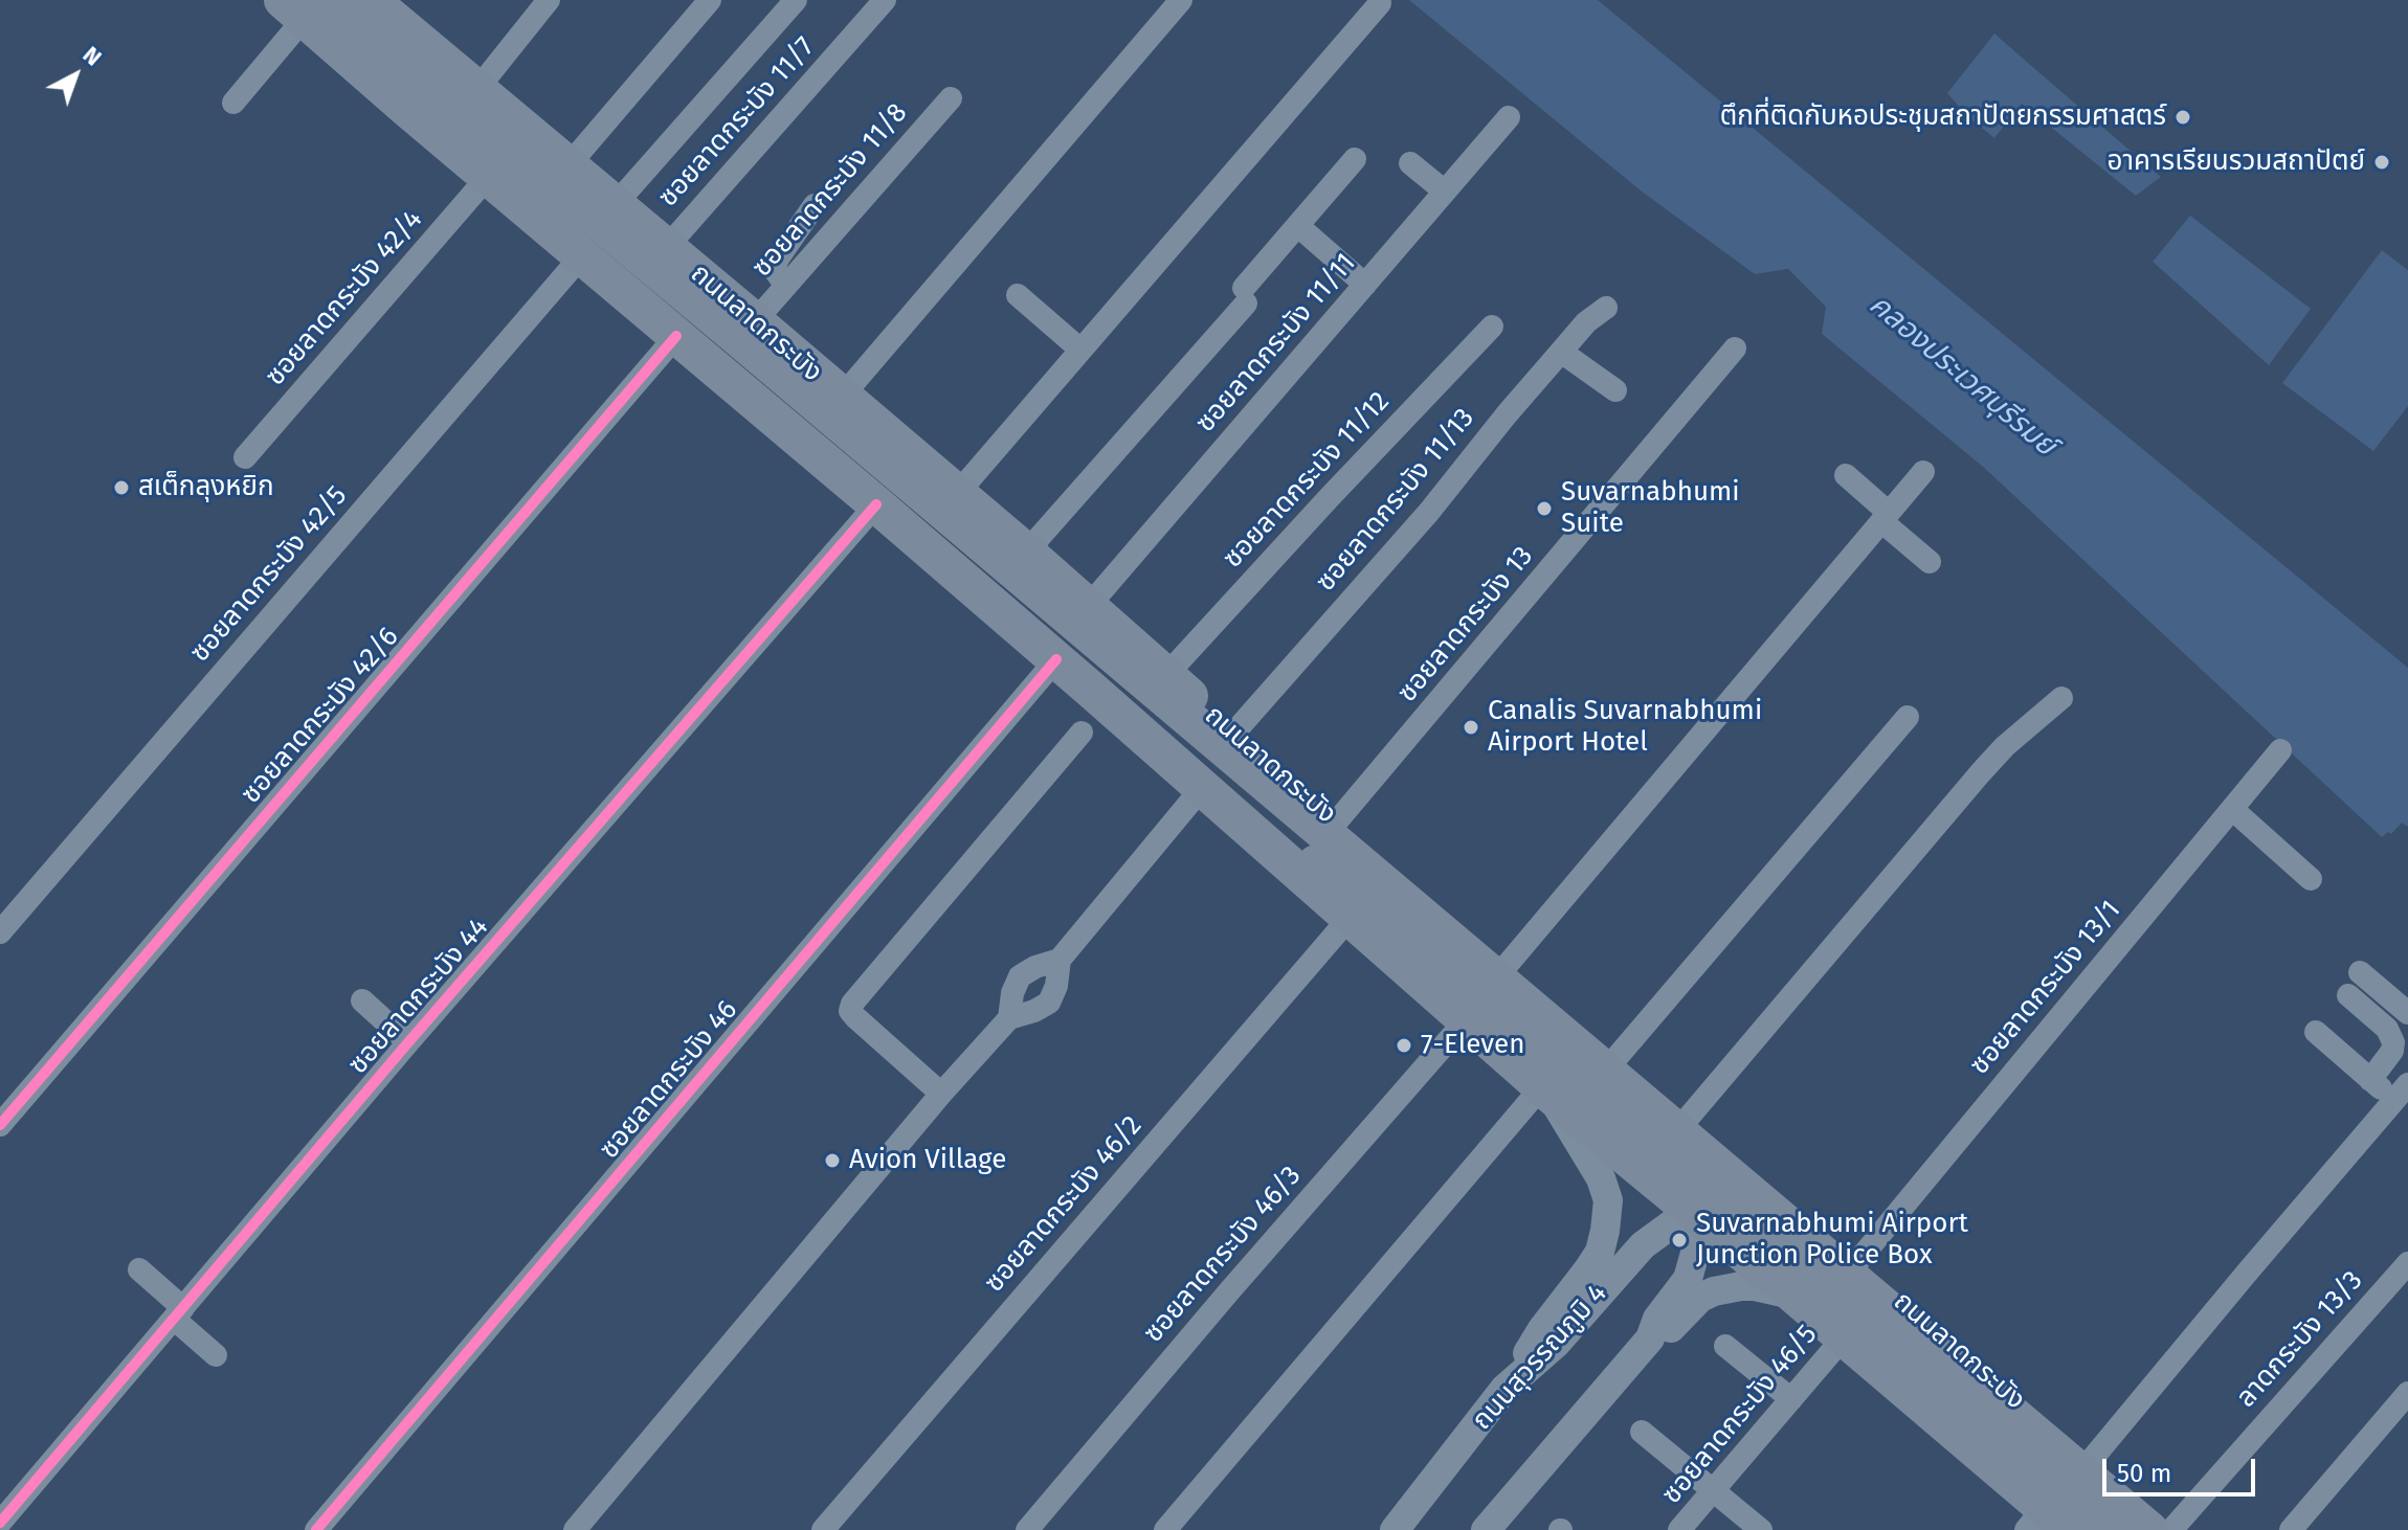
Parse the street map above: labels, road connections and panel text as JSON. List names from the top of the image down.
{
  "streets": {
    "main road": ["ถนนลาดกระบัง"],
    "street": [
      "ซอยลาดกระบัง 11/7",
      "ซอยลาดกระบัง 11/8",
      "ซอยลาดกระบัง 42/4",
      "ซอยลาดกระบัง 11/11",
      "ซอยลาดกระบัง 11/12",
      "ซอยลาดกระบัง 11/13",
      "ซอยลาดกระบัง 42/5",
      "ซอยลาดกระบัง 13",
      "ซอยลาดกระบัง 42/6",
      "ซอยลาดกระบัง 13/1",
      "ซอยลาดกระบัง 44",
      "ซอยลาดกระบัง 46",
      "ซอยลาดกระบัง 46/2",
      "ซอยลาดกระบัง 46/3",
      "ลาดกระบัง 13/3",
      "ถนนสุวรรณภูมิ 4",
      "ซอยลาดกระบัง 46/5"
    ]
  },
  "crossings": [
    ["ซอยลาดกระบัง 11/7", "ถนนลาดกระบัง"],
    ["ซอยลาดกระบัง 11/8", "ถนนลาดกระบัง"],
    ["ถนนลาดกระบัง", "ซอยลาดกระบัง 11/11"],
    ["ถนนลาดกระบัง", "ซอยลาดกระบัง 11/12"],
    ["ถนนลาดกระบัง", "ซอยลาดกระบัง 11/13"],
    ["ถนนลาดกระบัง", "ซอยลาดกระบัง 13"],
    ["ถนนลาดกระบัง", "ซอยลาดกระบัง 13/1"],
    ["ถนนลาดกระบัง", "ลาดกระบัง 13/3"],
    ["ถนนลาดกระบัง", "ถนนสุวรรณภูมิ 4"],
    ["ซอยลาดกระบัง 13/1", "ถนนสุวรรณภูมิ 4"]
  ],
  "water": ["คลองประเวศบุรีรมย์"],
  "places": [
    "ตึกที่ติดกับหอประชุมสถาปัตยกรรมศาสตร์",
    "อาคารเรียนรวมสถาปัตย์",
    "สเต็กลุงหยิก",
    "Suvarnabhumi Suite",
    "Canalis Suvarnabhumi Airport Hotel",
    "7-Eleven",
    "Avion Village",
    "Suvarnabhumi Airport Junction Police Box"
  ],
  "scale_bar": "50 m",
  "north": "top right"
}
